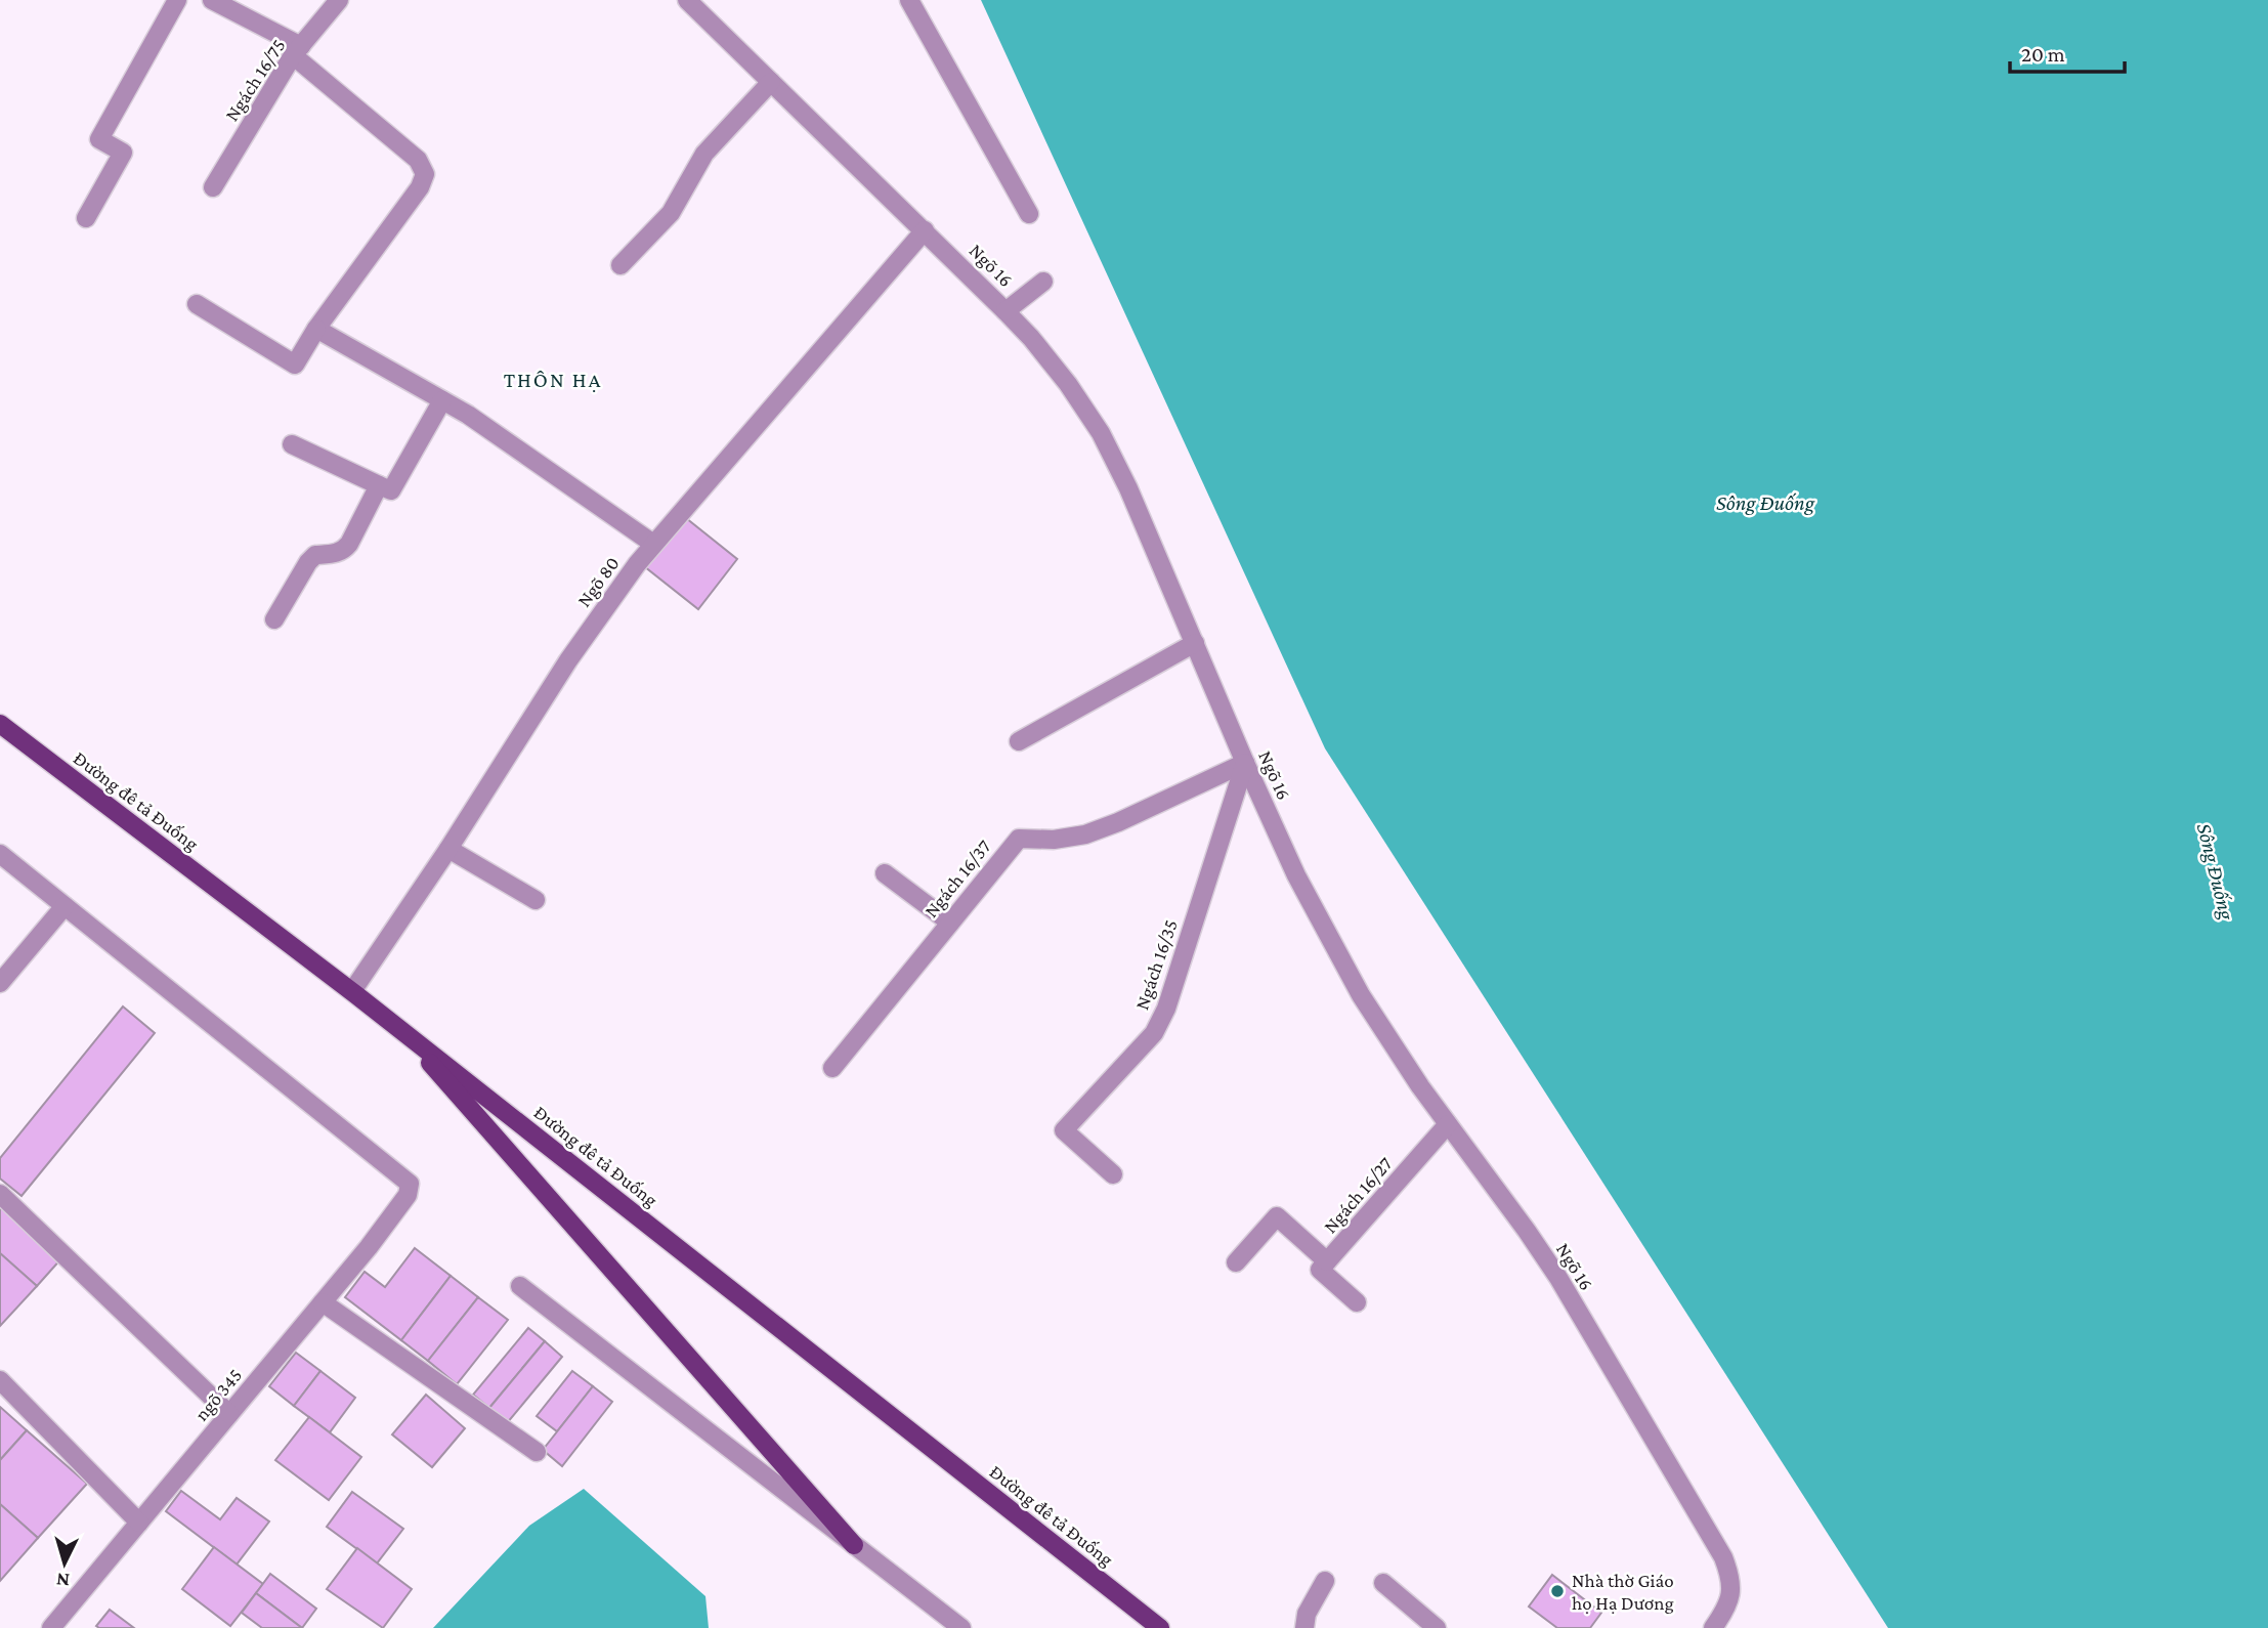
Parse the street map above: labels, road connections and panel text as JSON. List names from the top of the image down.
{
  "streets": {
    "main road": ["Đường đê tả Đuống"],
    "street": [
      "Ngách 16/75",
      "Ngõ 16",
      "Ngõ 80",
      "Ngách 16/37",
      "Ngách 16/35",
      "Ngách 16/27",
      "ngõ 345"
    ]
  },
  "crossings": [
    ["Ngõ 16", "Ngõ 80"],
    ["Ngõ 16", "Ngách 16/37"],
    ["Ngõ 16", "Ngách 16/35"],
    ["Ngõ 16", "Ngách 16/27"],
    ["Ngõ 80", "Đường đê tả Đuống"],
    ["Ngách 16/37", "Ngách 16/35"]
  ],
  "districts": ["THÔN HẠ"],
  "water": ["Sông Đuống"],
  "places": ["Nhà thờ Giáo họ Hạ Dương"],
  "scale_bar": "20 m",
  "north": "bottom"
}
